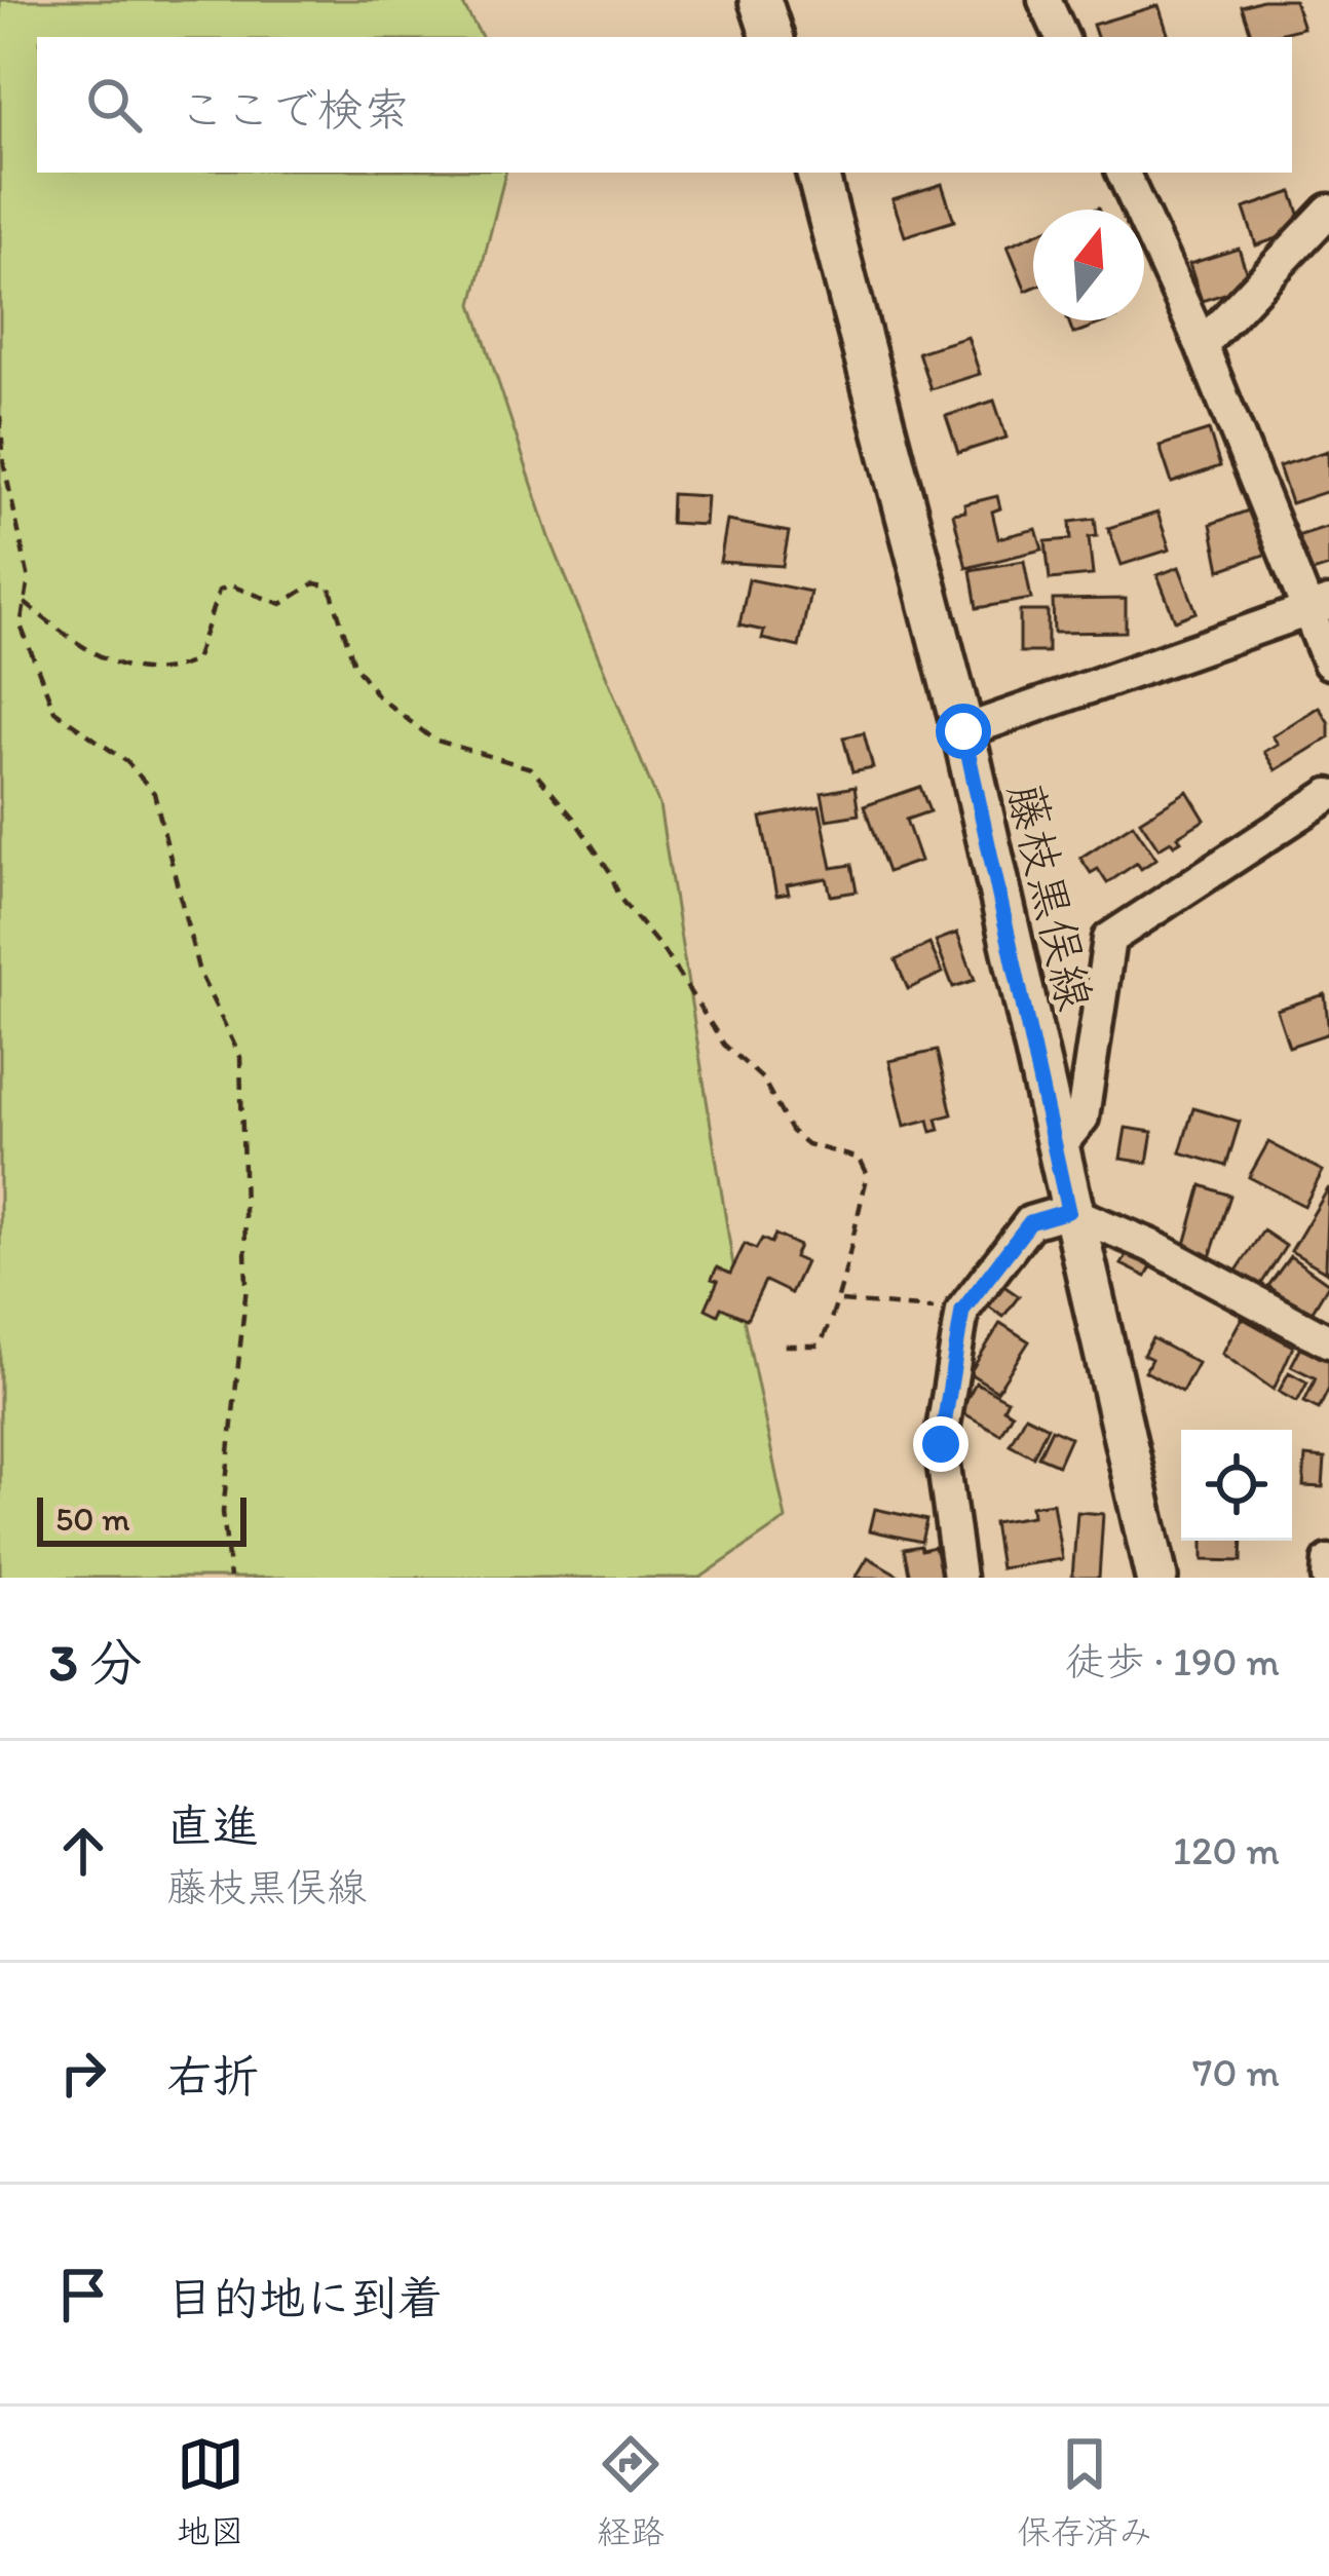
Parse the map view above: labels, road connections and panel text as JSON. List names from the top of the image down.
{
  "streets": {
    "main road": ["藤枝黒俣線"]
  },
  "scale_bar": "50 m",
  "north": "top",
  "page": {
    "search": "ここで検索",
    "scale": "50 m",
    "heading": ["3 分", "徒歩 · 190 m"],
    "list": [
      ["直進", "藤枝黒俣線", "120 m"],
      ["右折", "70 m"],
      "目的地に到着"
    ],
    "nav": ["地図", "経路", "保存済み"]
  }
}
